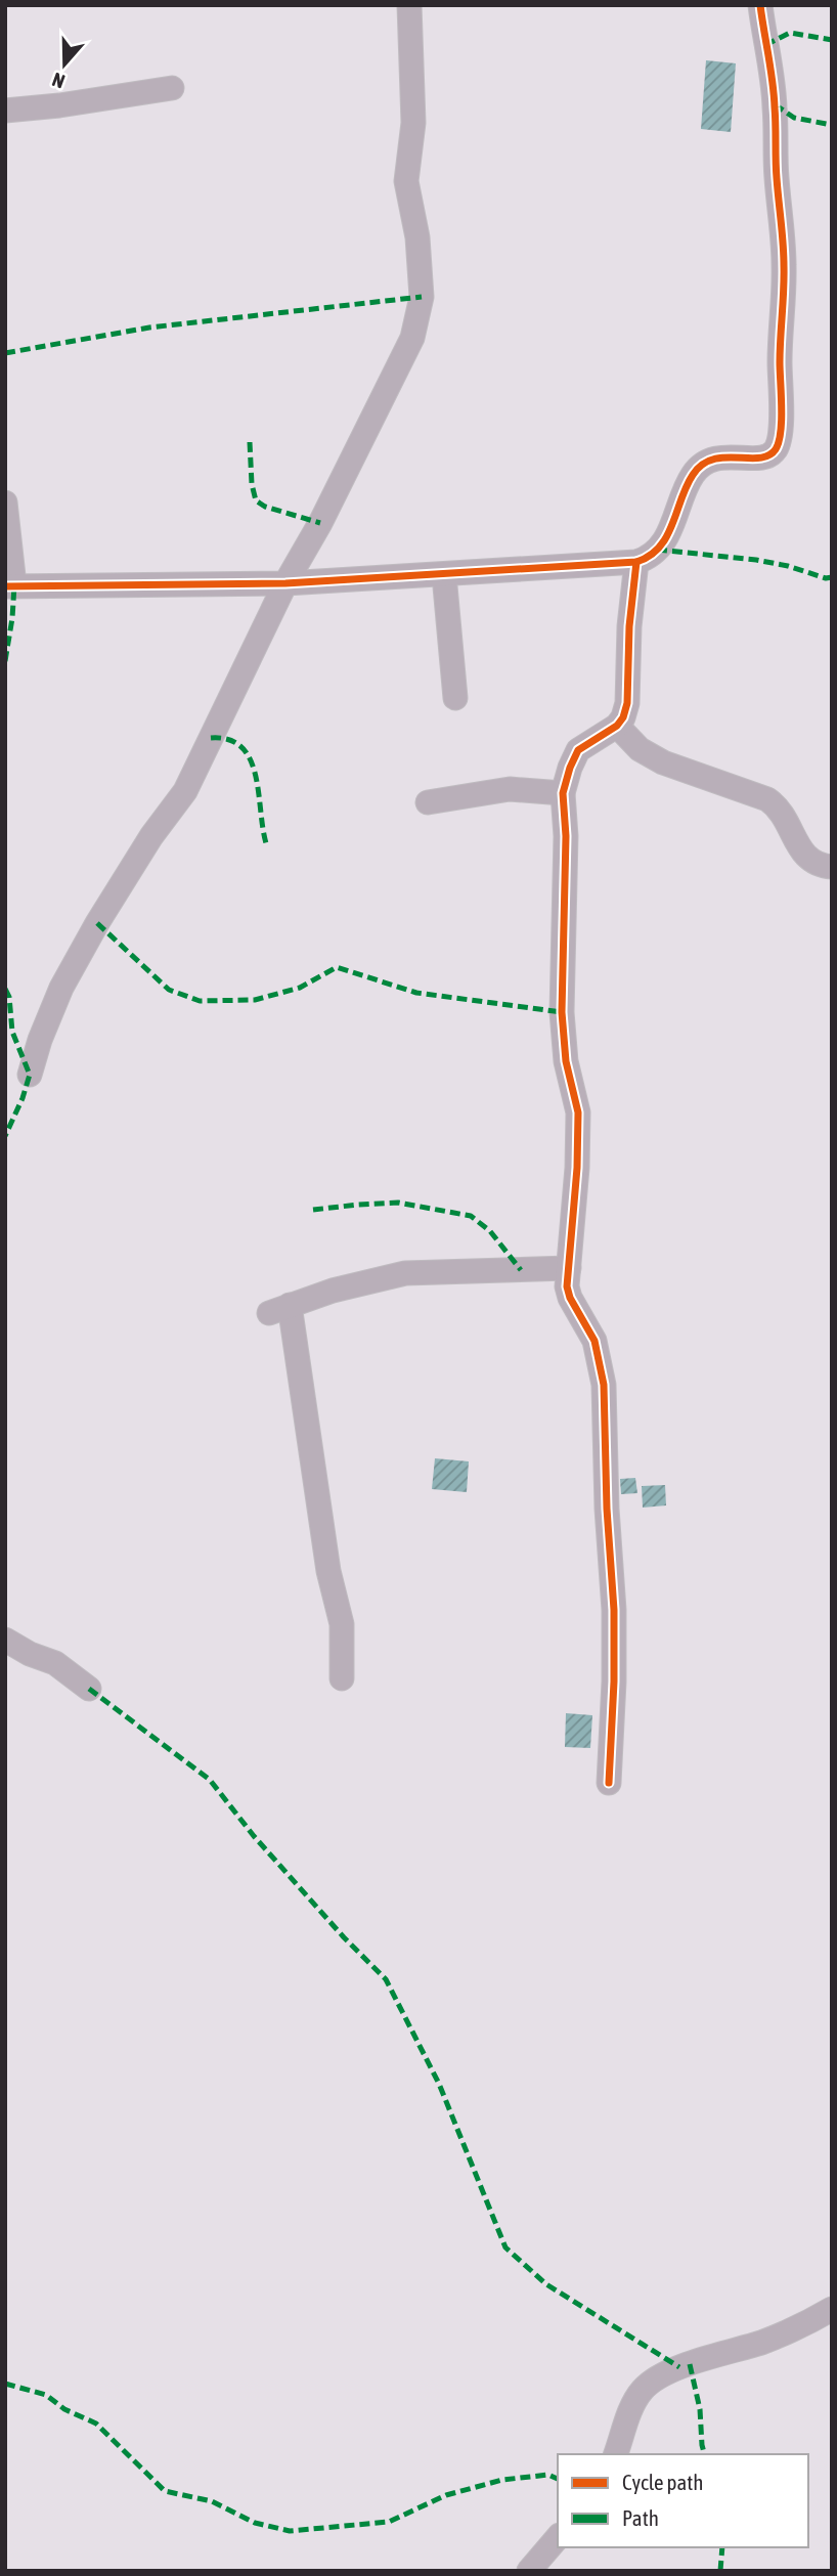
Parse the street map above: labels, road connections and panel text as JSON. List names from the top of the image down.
{
  "legend": ["Cycle path", "Path"],
  "north": "bottom"
}
